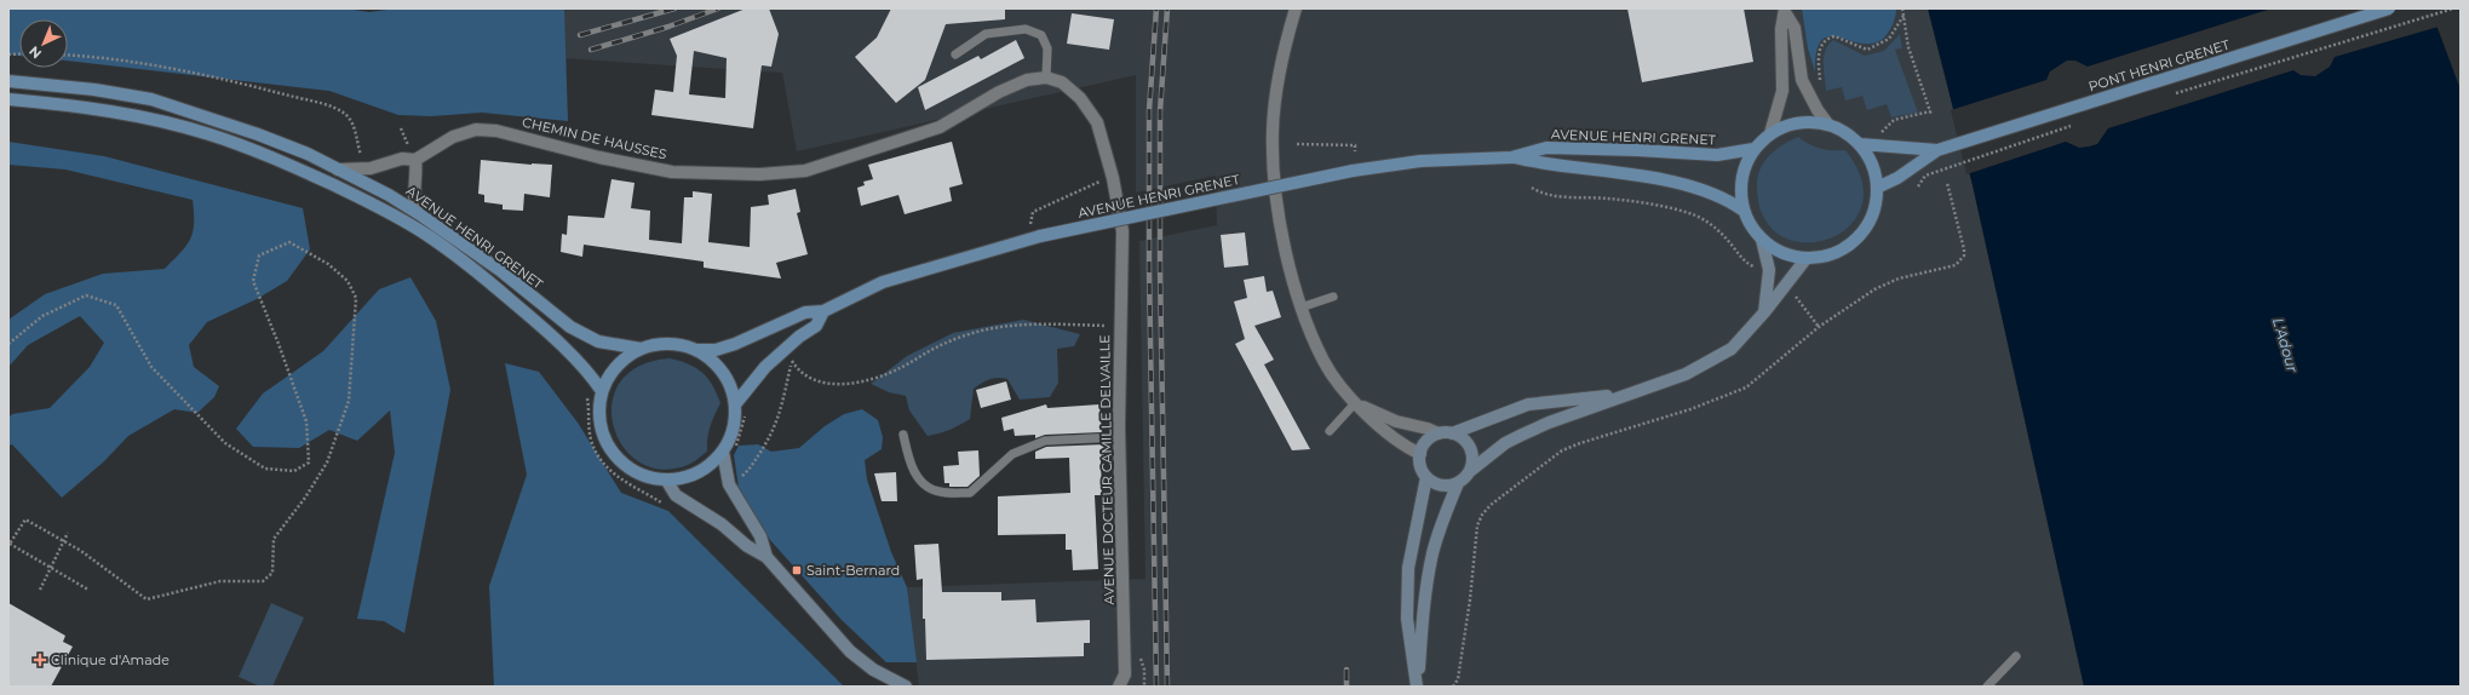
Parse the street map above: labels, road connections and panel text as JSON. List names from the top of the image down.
{
  "streets": {
    "main road": ["PONT HENRI GRENET", "AVENUE HENRI GRENET"],
    "street": ["CHEMIN DE HAUSSES", "AVENUE DOCTEUR CAMILLE DELVAILLE"]
  },
  "crossings": [
    ["PONT HENRI GRENET", "AVENUE HENRI GRENET"],
    ["AVENUE HENRI GRENET", "CHEMIN DE HAUSSES"],
    ["CHEMIN DE HAUSSES", "AVENUE DOCTEUR CAMILLE DELVAILLE"]
  ],
  "water": ["L'Adour"],
  "places": {
    "transit": ["Saint-Bernard"],
    "health": ["Clinique d'Amade"]
  },
  "north": "bottom left"
}
